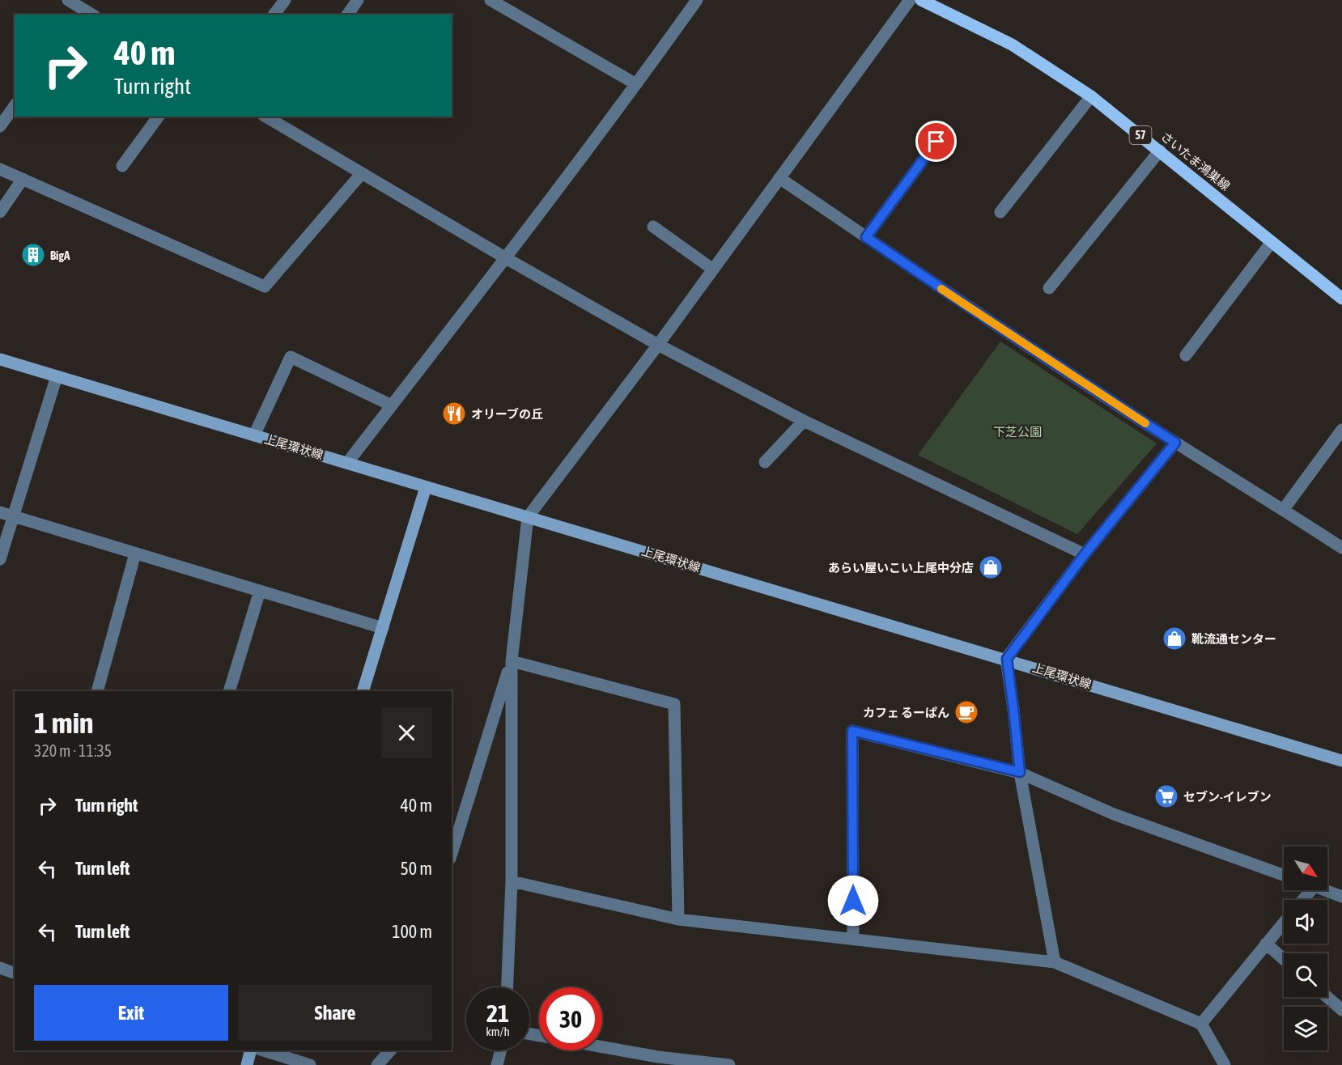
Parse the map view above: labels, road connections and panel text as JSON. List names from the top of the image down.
{
  "streets": {
    "main road": ["57", "さいたま鴻巣線", "上尾環状線"]
  },
  "parks": ["下芝公園"],
  "places": {
    "building": ["BigA"],
    "restaurant": ["オリーブの丘"],
    "shop": ["あらい屋いこい上尾中分店", "靴流通センター"],
    "cafe": ["カフェ るーぱん"],
    "supermarket": ["セブン-イレブン"]
  },
  "north": "bottom right",
  "page": {
    "turn": ["40 m", "Turn right"],
    "heading": ["1 min", "320 m · 11:35"],
    "list": [
      {
        "name": "Turn right",
        "value": "40 m"
      },
      {
        "name": "Turn left",
        "value": "50 m"
      },
      {
        "name": "Turn left",
        "value": "100 m"
      }
    ],
    "buttons": ["Exit", "Share"],
    "speed": "21 km/h",
    "limit": "30"
  }
}
